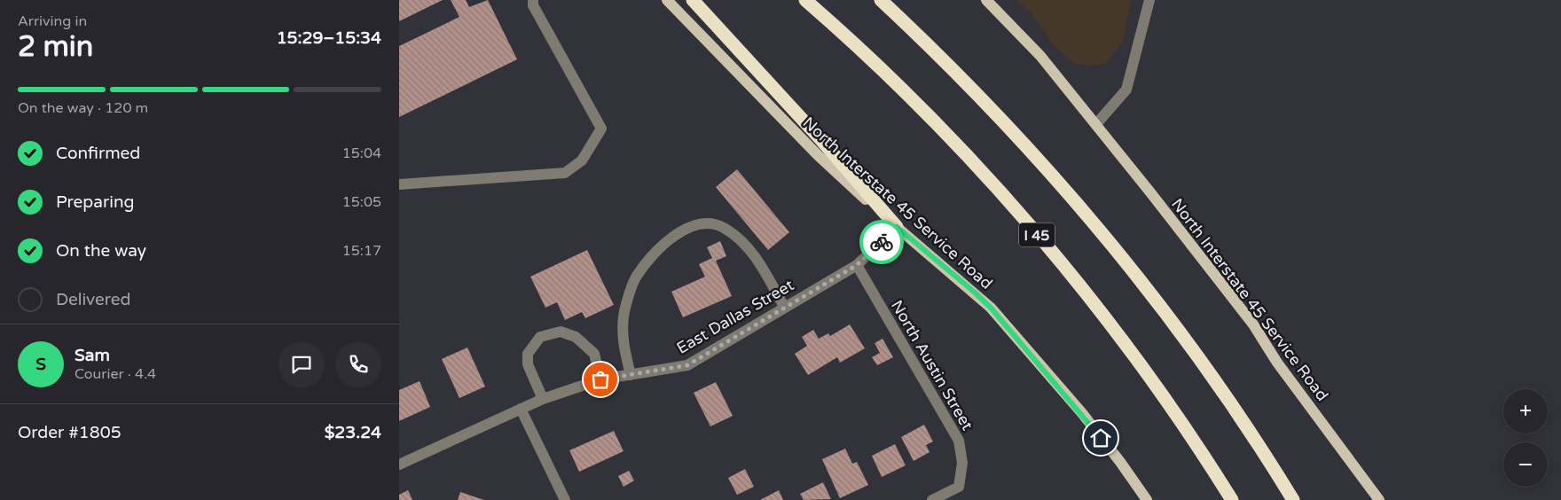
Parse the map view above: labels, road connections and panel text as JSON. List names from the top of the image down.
{
  "streets": {
    "highway": ["I 45"],
    "main road": ["North Interstate 45 Service Road"],
    "street": ["East Dallas Street", "North Austin Street"]
  },
  "crossings": [
    ["North Interstate 45 Service Road", "East Dallas Street"],
    ["East Dallas Street", "North Austin Street"]
  ],
  "page": {
    "heading": ["2 min", "Arriving in", "15:29–15:34"],
    "panel": [
      "Sam",
      "Courier · 4.4",
      "Order #1805",
      "$23.24"
    ],
    "bar": "On the way · 120 m",
    "list": [
      ["Confirmed", "15:04"],
      ["Preparing", "15:05"],
      ["On the way", "15:17"],
      "Delivered"
    ],
    "round": "S",
    "map_buttons": ["+", "−"]
  }
}
